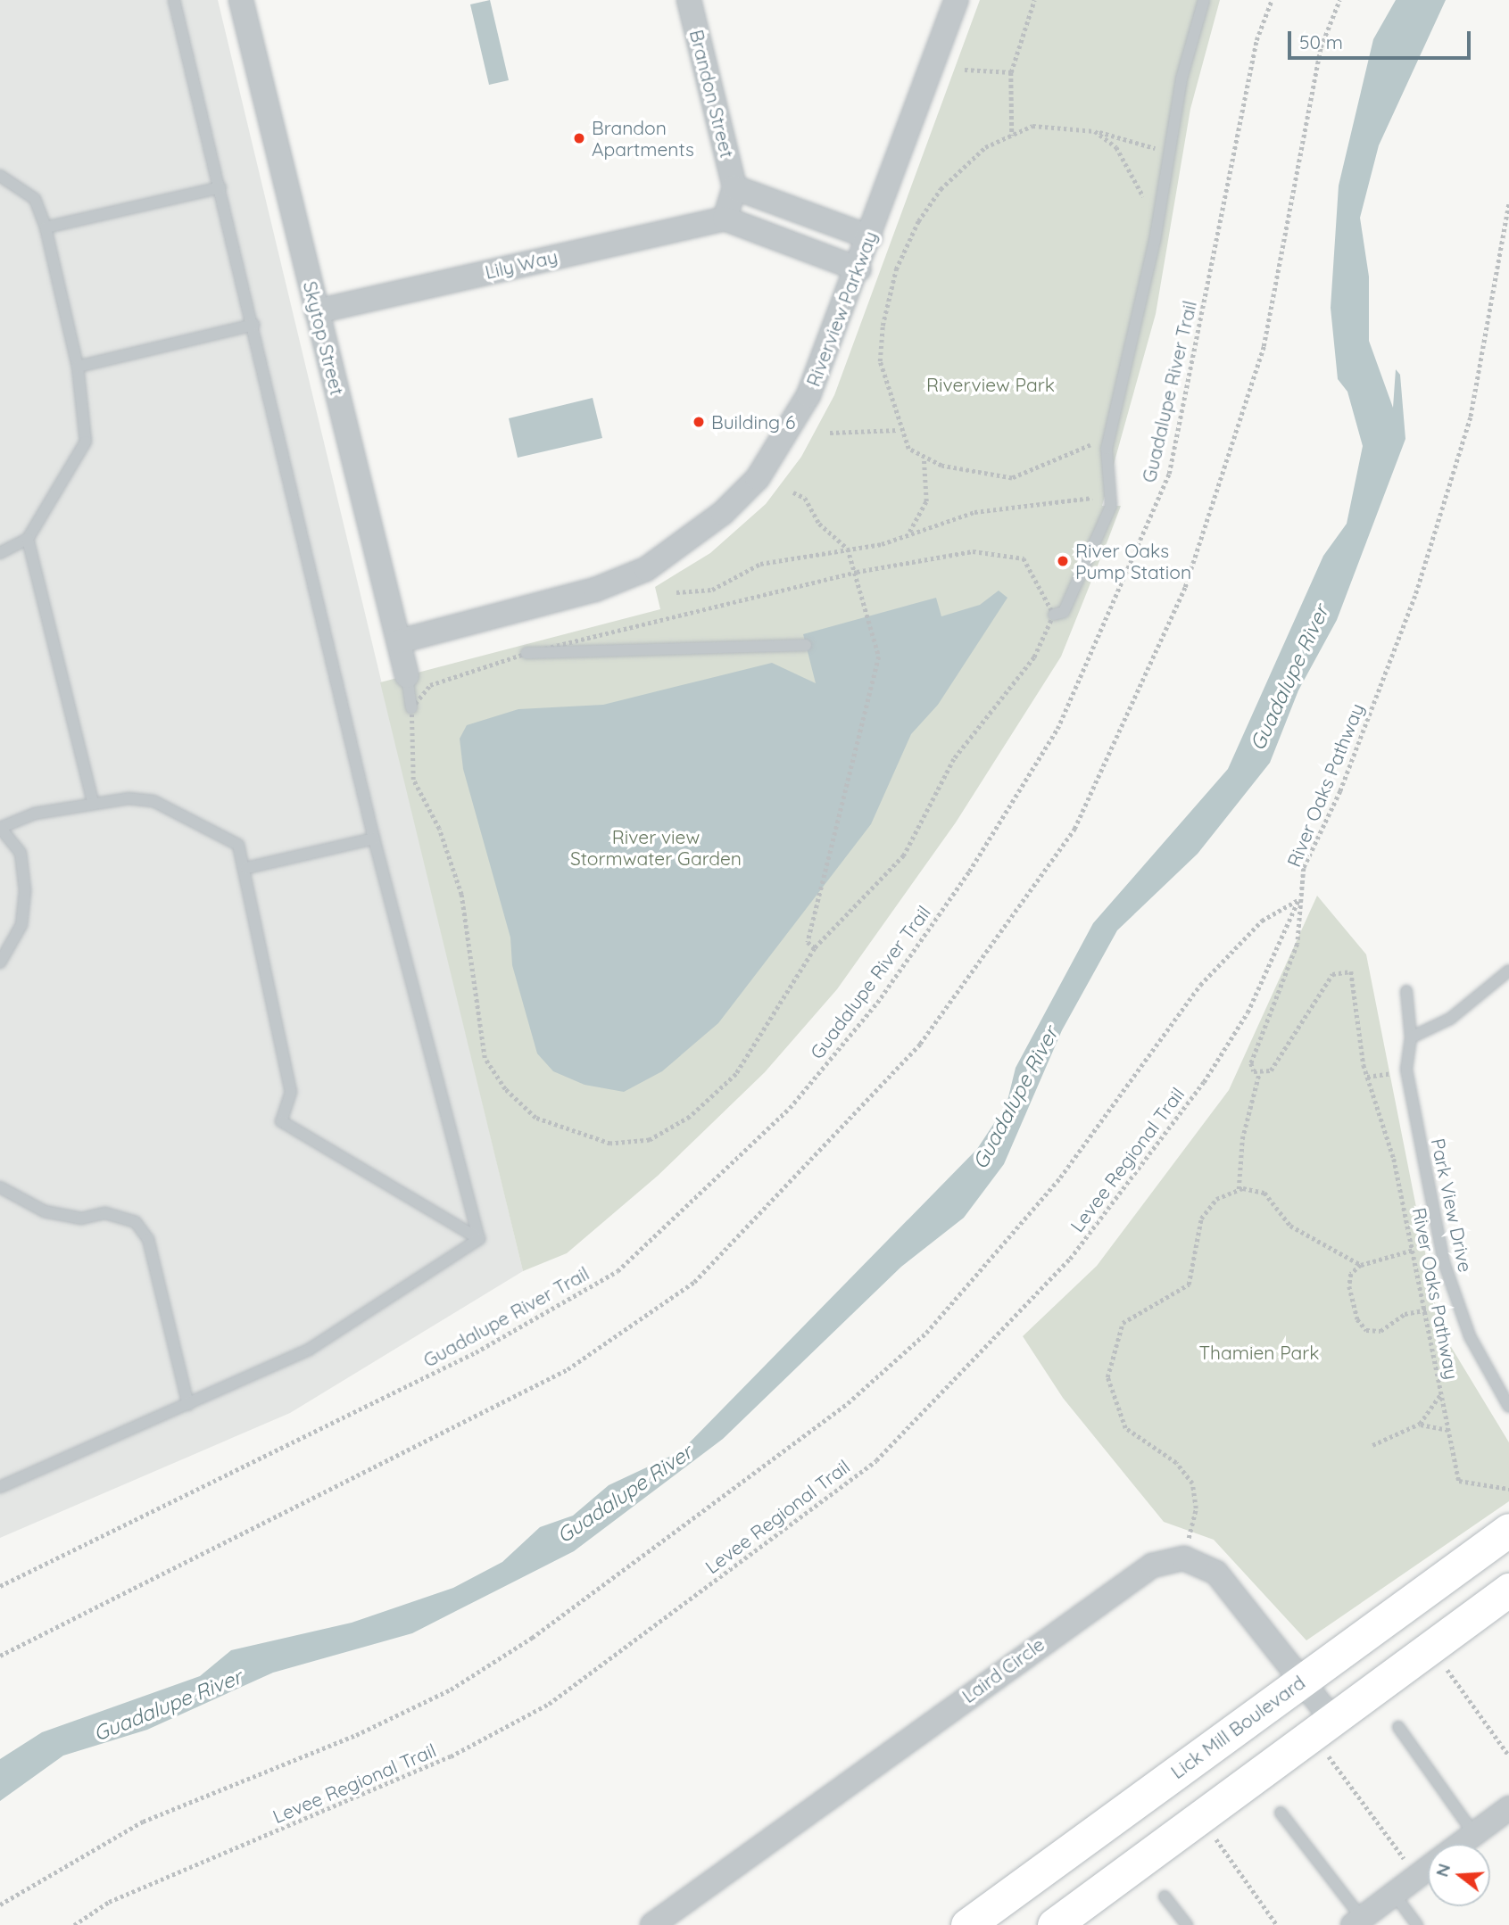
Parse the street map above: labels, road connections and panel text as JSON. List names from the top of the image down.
{
  "streets": {
    "main road": ["Lick Mill Boulevard"],
    "street": [
      "Brandon Street",
      "Lily Way",
      "Riverview Parkway",
      "Skytop Street",
      "Laird Circle"
    ],
    "lane": ["Park View Drive"],
    "path": ["Guadalupe River Trail", "River Oaks Pathway", "Levee Regional Trail"]
  },
  "crossings": [
    ["Brandon Street", "Lily Way"],
    ["Lily Way", "Skytop Street"],
    ["Riverview Parkway", "Skytop Street"],
    ["River Oaks Pathway", "Levee Regional Trail"]
  ],
  "water": ["Guadalupe River"],
  "parks": ["Riverview Park", "River view Stormwater Garden", "Thamien Park"],
  "places": ["Brandon Apartments", "Building 6", "River Oaks Pump Station"],
  "scale_bar": "50 m",
  "north": "left"
}
